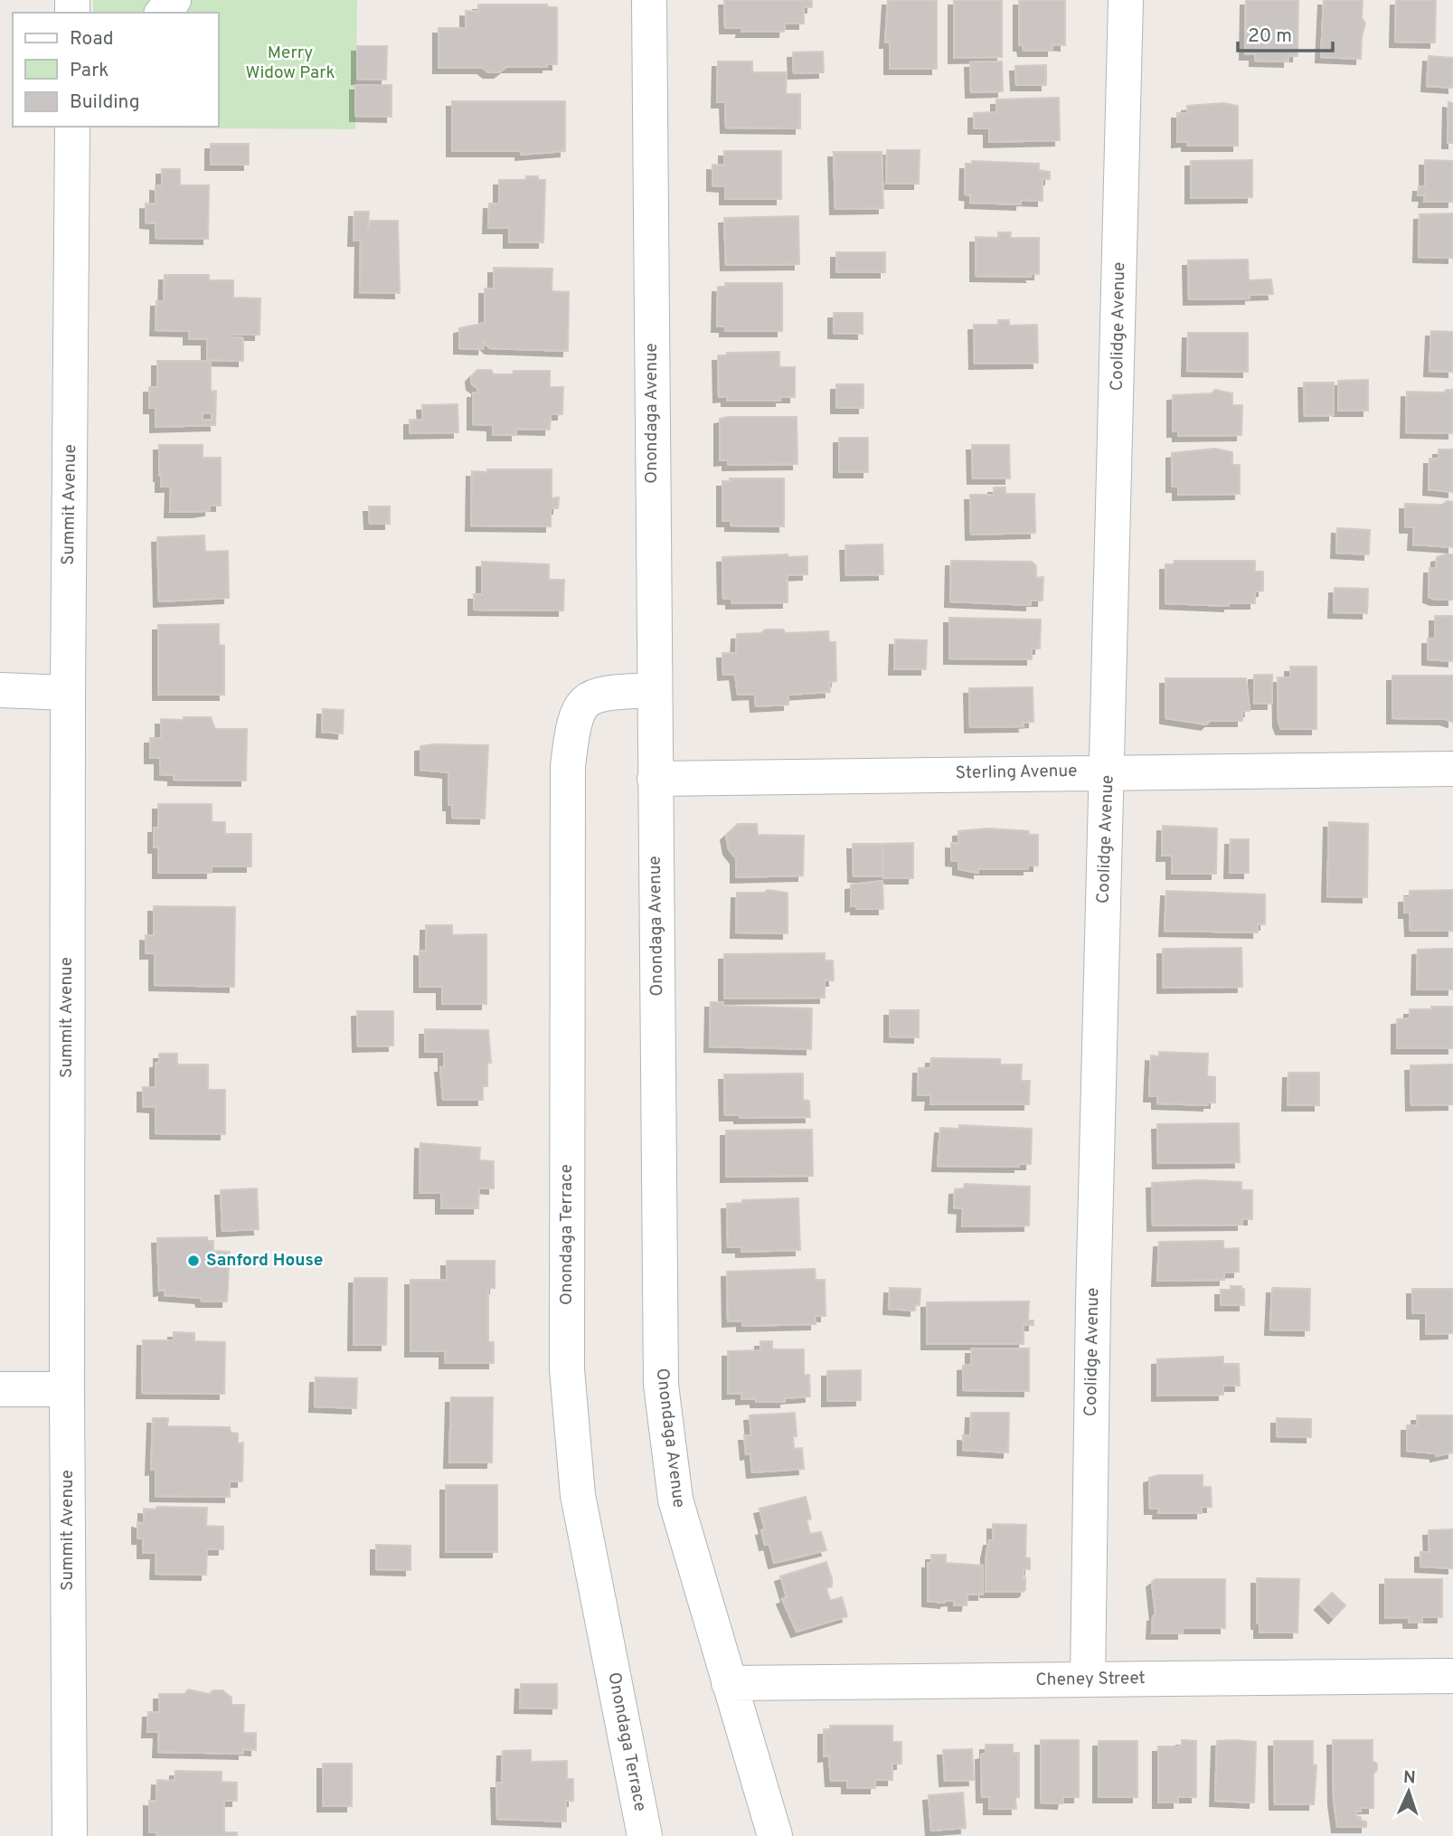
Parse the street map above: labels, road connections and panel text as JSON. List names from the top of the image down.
{
  "streets": {
    "street": [
      "Coolidge Avenue",
      "Onondaga Avenue",
      "Summit Avenue",
      "Sterling Avenue",
      "Onondaga Terrace",
      "Cheney Street"
    ]
  },
  "crossings": [
    ["Coolidge Avenue", "Sterling Avenue"],
    ["Coolidge Avenue", "Cheney Street"],
    ["Onondaga Avenue", "Sterling Avenue"],
    ["Onondaga Avenue", "Onondaga Terrace"],
    ["Onondaga Avenue", "Cheney Street"]
  ],
  "parks": ["Merry Widow Park"],
  "places": ["Sanford House"],
  "legend": ["Road", "Park", "Building"],
  "scale_bar": "20 m",
  "north": "top"
}
